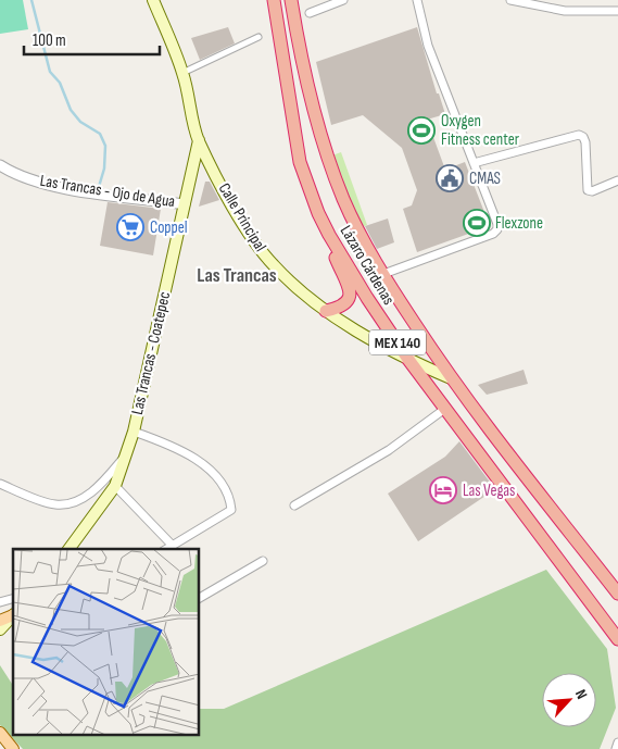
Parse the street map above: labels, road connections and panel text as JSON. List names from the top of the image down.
{
  "streets": {
    "highway": ["Lázaro Cárdenas", "MEX 140"],
    "main road": ["Calle Principal", "Las Trancas - Coatepec"],
    "street": ["Las Trancas - Ojo de Agua"]
  },
  "crossings": [
    ["Las Trancas - Ojo de Agua", "Las Trancas - Coatepec"],
    ["Calle Principal", "Lázaro Cárdenas"],
    ["Calle Principal", "Las Trancas - Coatepec"]
  ],
  "districts": ["Las Trancas"],
  "places": {
    "sports": ["Oxygen Fitness center", "Flexzone"],
    "public building": ["CMAS"],
    "supermarket": ["Coppel"],
    "hotel": ["Las Vegas"]
  },
  "scale_bar": "100 m",
  "north": "top right"
}
